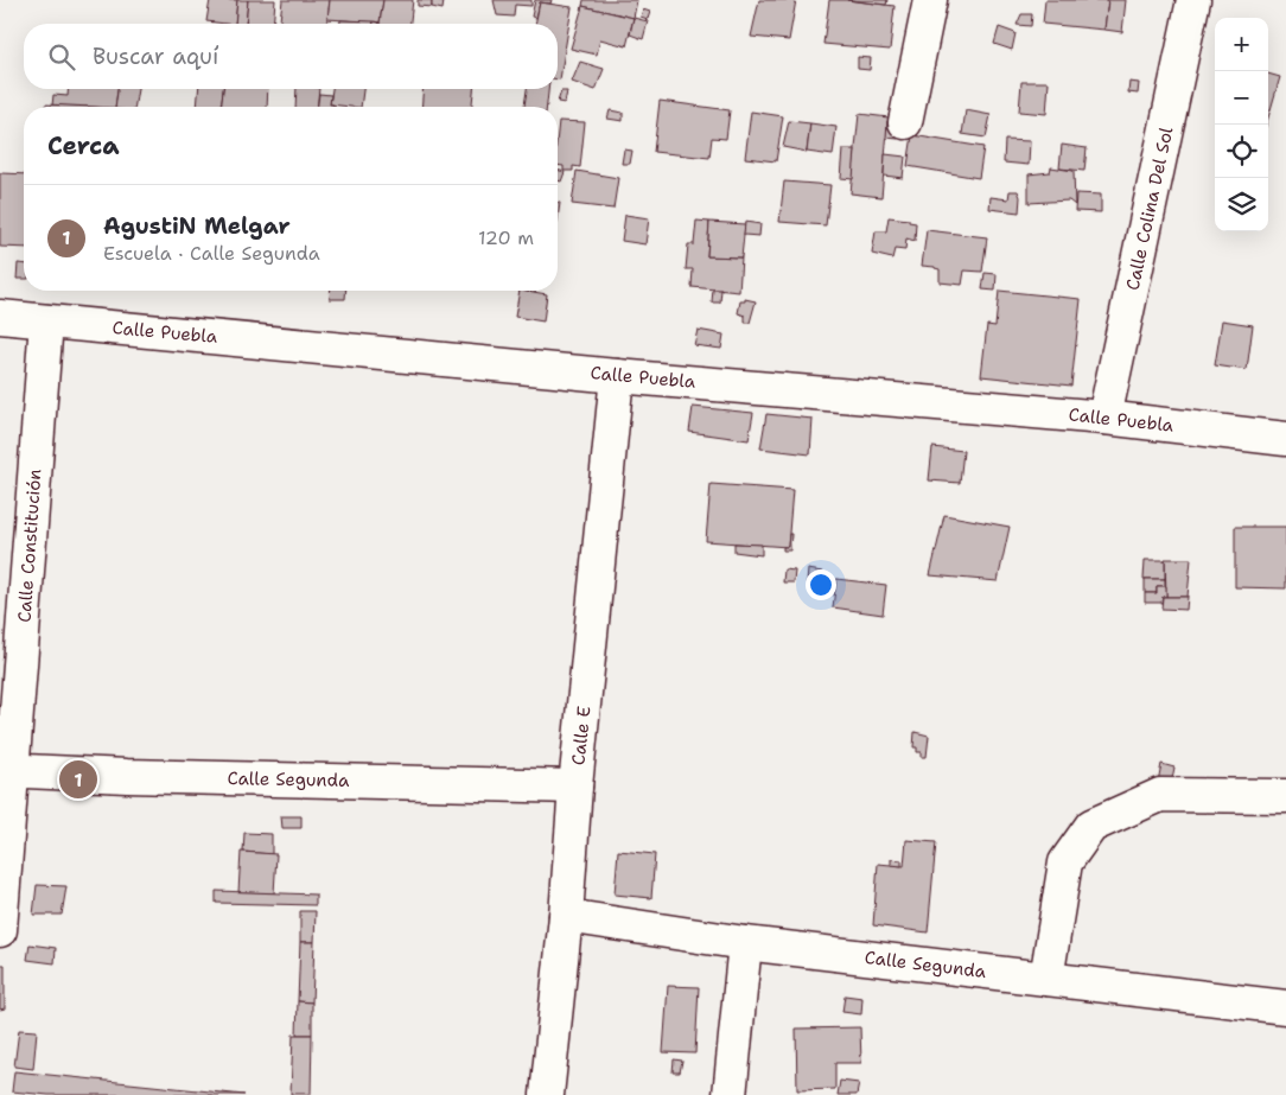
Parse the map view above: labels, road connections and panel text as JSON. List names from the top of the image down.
{
  "streets": {
    "street": [
      "Calle Colina Del Sol",
      "Calle Puebla",
      "Calle Constitución",
      "Calle E",
      "Calle Segunda"
    ]
  },
  "crossings": [
    ["Calle Colina Del Sol", "Calle Puebla"],
    ["Calle Puebla", "Calle Constitución"],
    ["Calle Puebla", "Calle E"],
    ["Calle Constitución", "Calle Segunda"],
    ["Calle E", "Calle Segunda"]
  ],
  "page": {
    "map_buttons": ["+", "−"],
    "search": "Buscar aquí",
    "heading": "Cerca",
    "list": [
      {
        "mark": "1",
        "name": "AgustiN Melgar",
        "note": "Escuela · Calle Segunda",
        "value": "120 m"
      }
    ],
    "pins": "1"
  }
}
